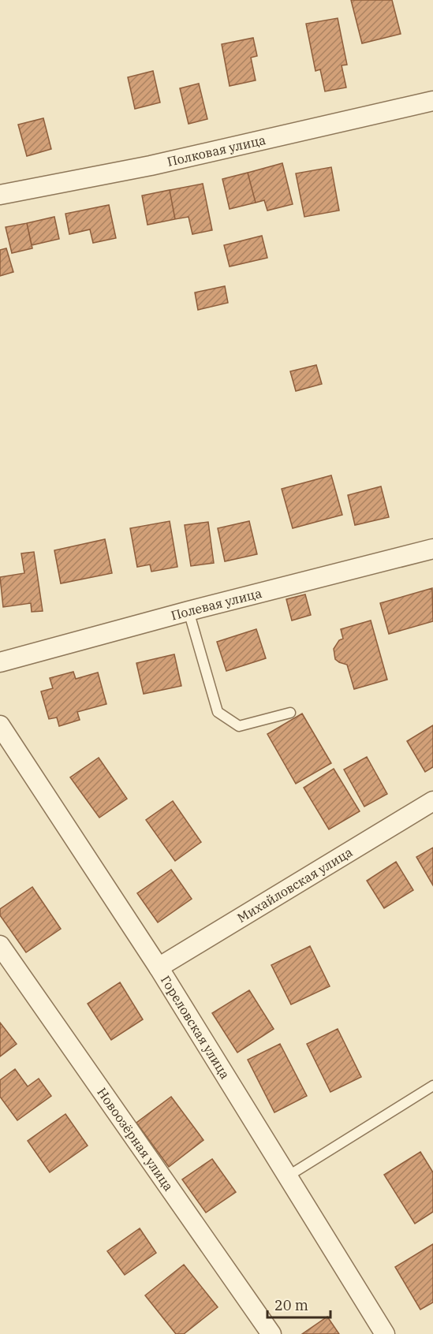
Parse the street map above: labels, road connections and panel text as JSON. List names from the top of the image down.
{
  "streets": {
    "street": [
      "Полковая улица",
      "Полевая улица",
      "Михайловская улица",
      "Гореловская улица",
      "Новоозёрная улица"
    ]
  },
  "crossings": [
    ["Михайловская улица", "Гореловская улица"]
  ],
  "scale_bar": "20 m"
}
